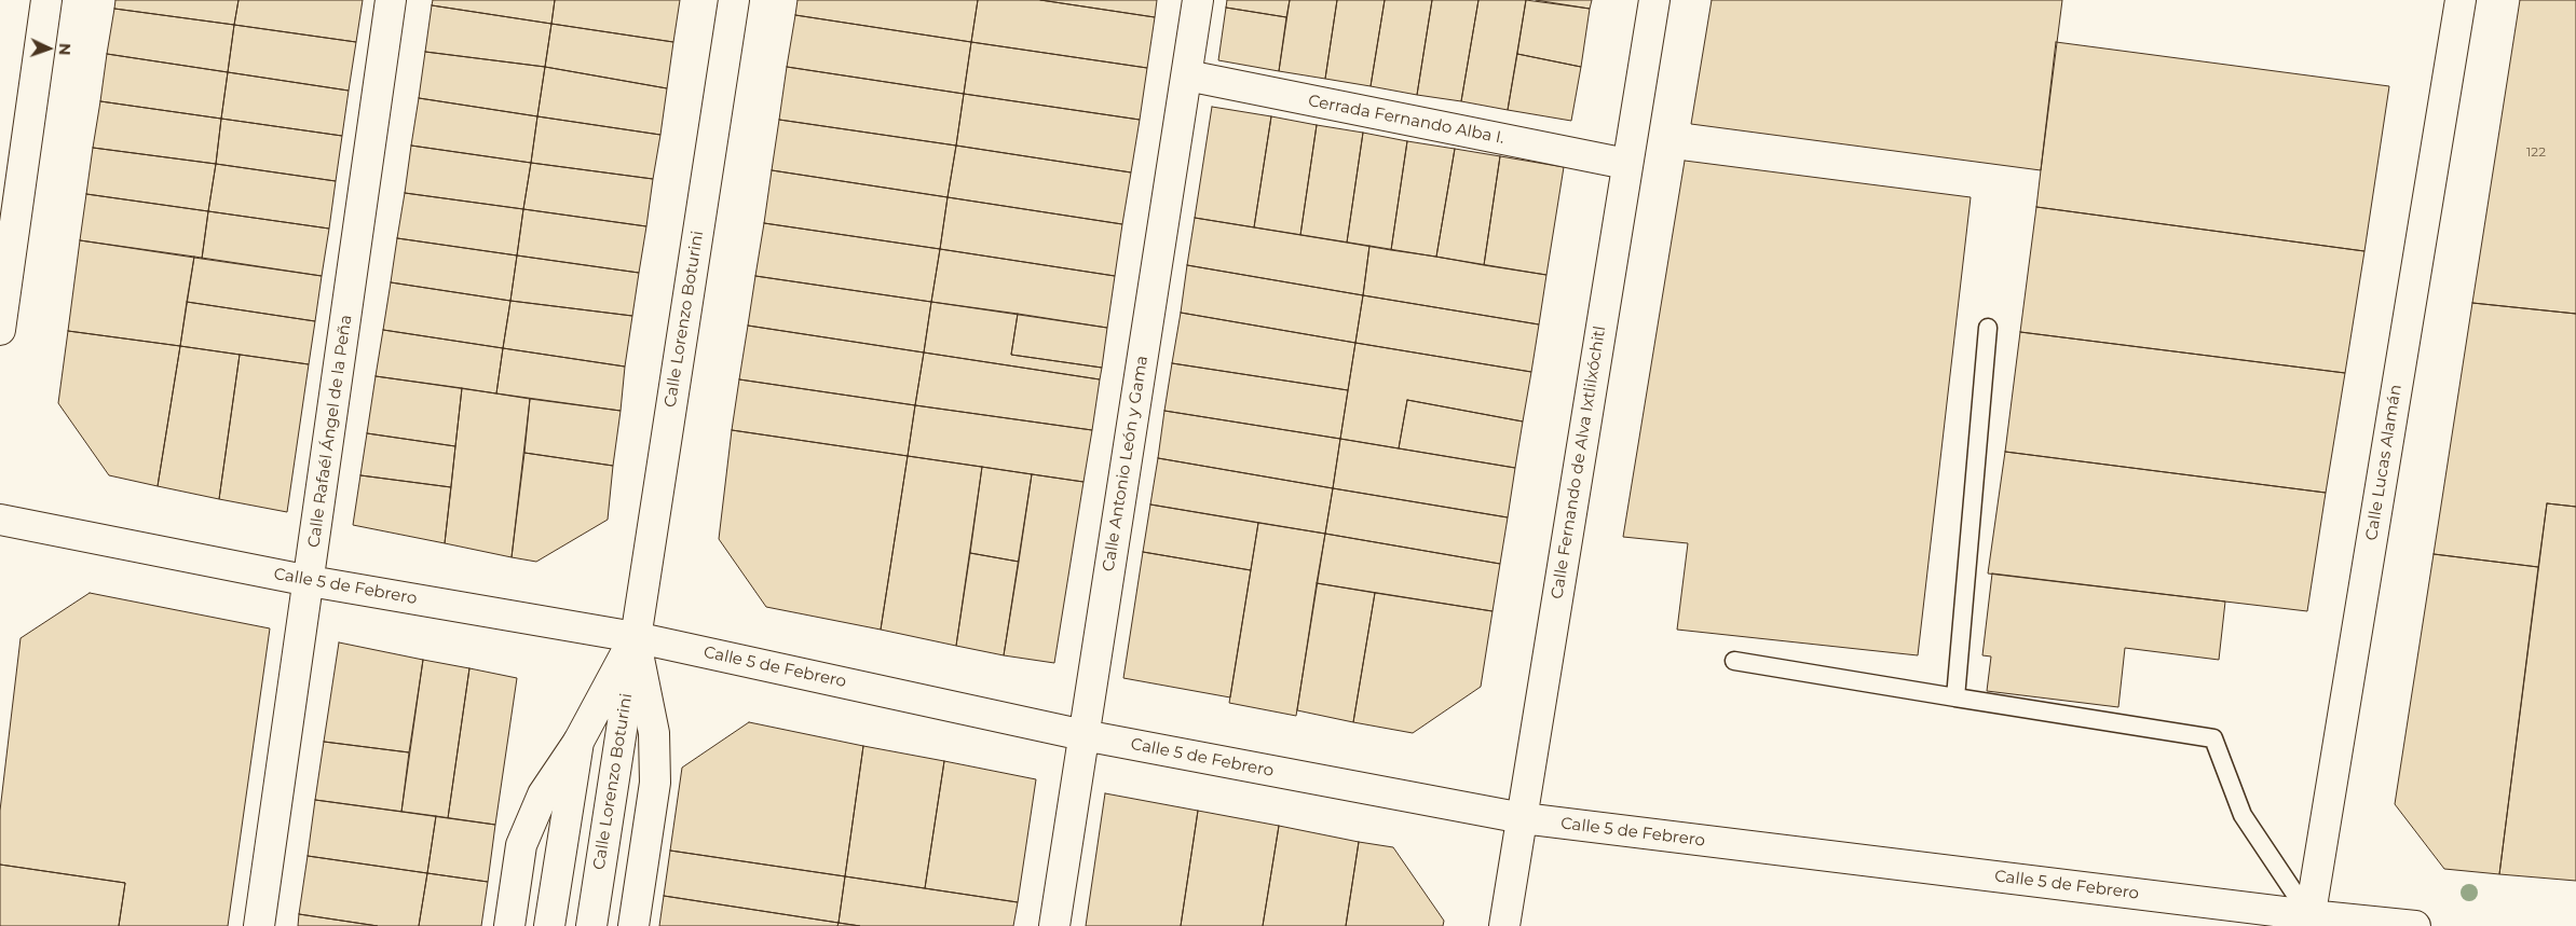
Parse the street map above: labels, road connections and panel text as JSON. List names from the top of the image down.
{
  "streets": {
    "street": [
      "Cerrada Fernando Alba I.",
      "Calle Lorenzo Boturini",
      "Calle Rafaél Ángel de la Peña",
      "Calle Fernando de Alva Ixtlilxóchitl",
      "Calle Lucas Alamán",
      "Calle Antonio León y Gama",
      "Calle 5 de Febrero"
    ]
  },
  "crossings": [
    ["Cerrada Fernando Alba I.", "Calle Fernando de Alva Ixtlilxóchitl"],
    ["Cerrada Fernando Alba I.", "Calle Antonio León y Gama"],
    ["Calle Lorenzo Boturini", "Calle 5 de Febrero"],
    ["Calle Rafaél Ángel de la Peña", "Calle 5 de Febrero"],
    ["Calle Fernando de Alva Ixtlilxóchitl", "Calle 5 de Febrero"],
    ["Calle Lucas Alamán", "Calle 5 de Febrero"],
    ["Calle Antonio León y Gama", "Calle 5 de Febrero"]
  ],
  "house_numbers": ["122"],
  "north": "right"
}
